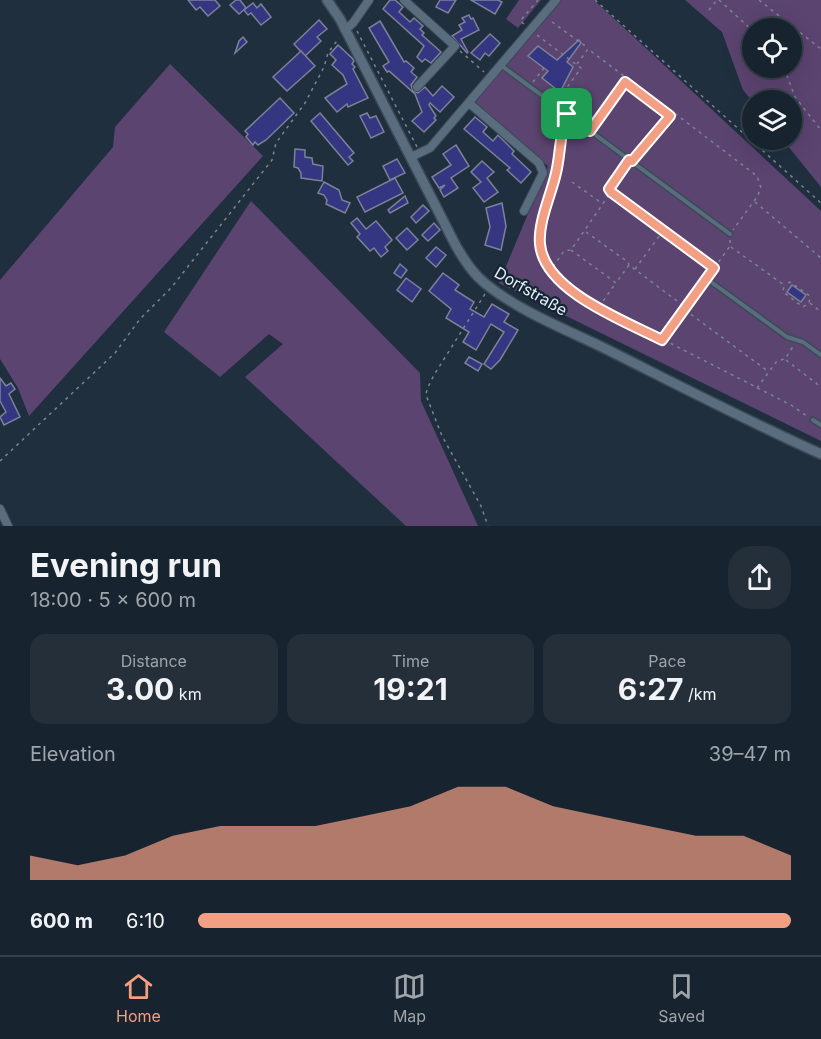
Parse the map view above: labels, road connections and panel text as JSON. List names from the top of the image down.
{
  "streets": {
    "street": ["Dorfstraße"]
  },
  "page": {
    "heading": ["Evening run", "18:00 · 5 × 600 m"],
    "stats": [
      ["Distance", "3.00 km"],
      ["Time", "19:21"],
      ["Pace", "6:27 /km"]
    ],
    "chart": ["Elevation", "39–47 m"],
    "list": [
      {
        "name": "600 m",
        "note": "6:10"
      }
    ],
    "tabs": ["Home", "Map", "Saved"]
  }
}
